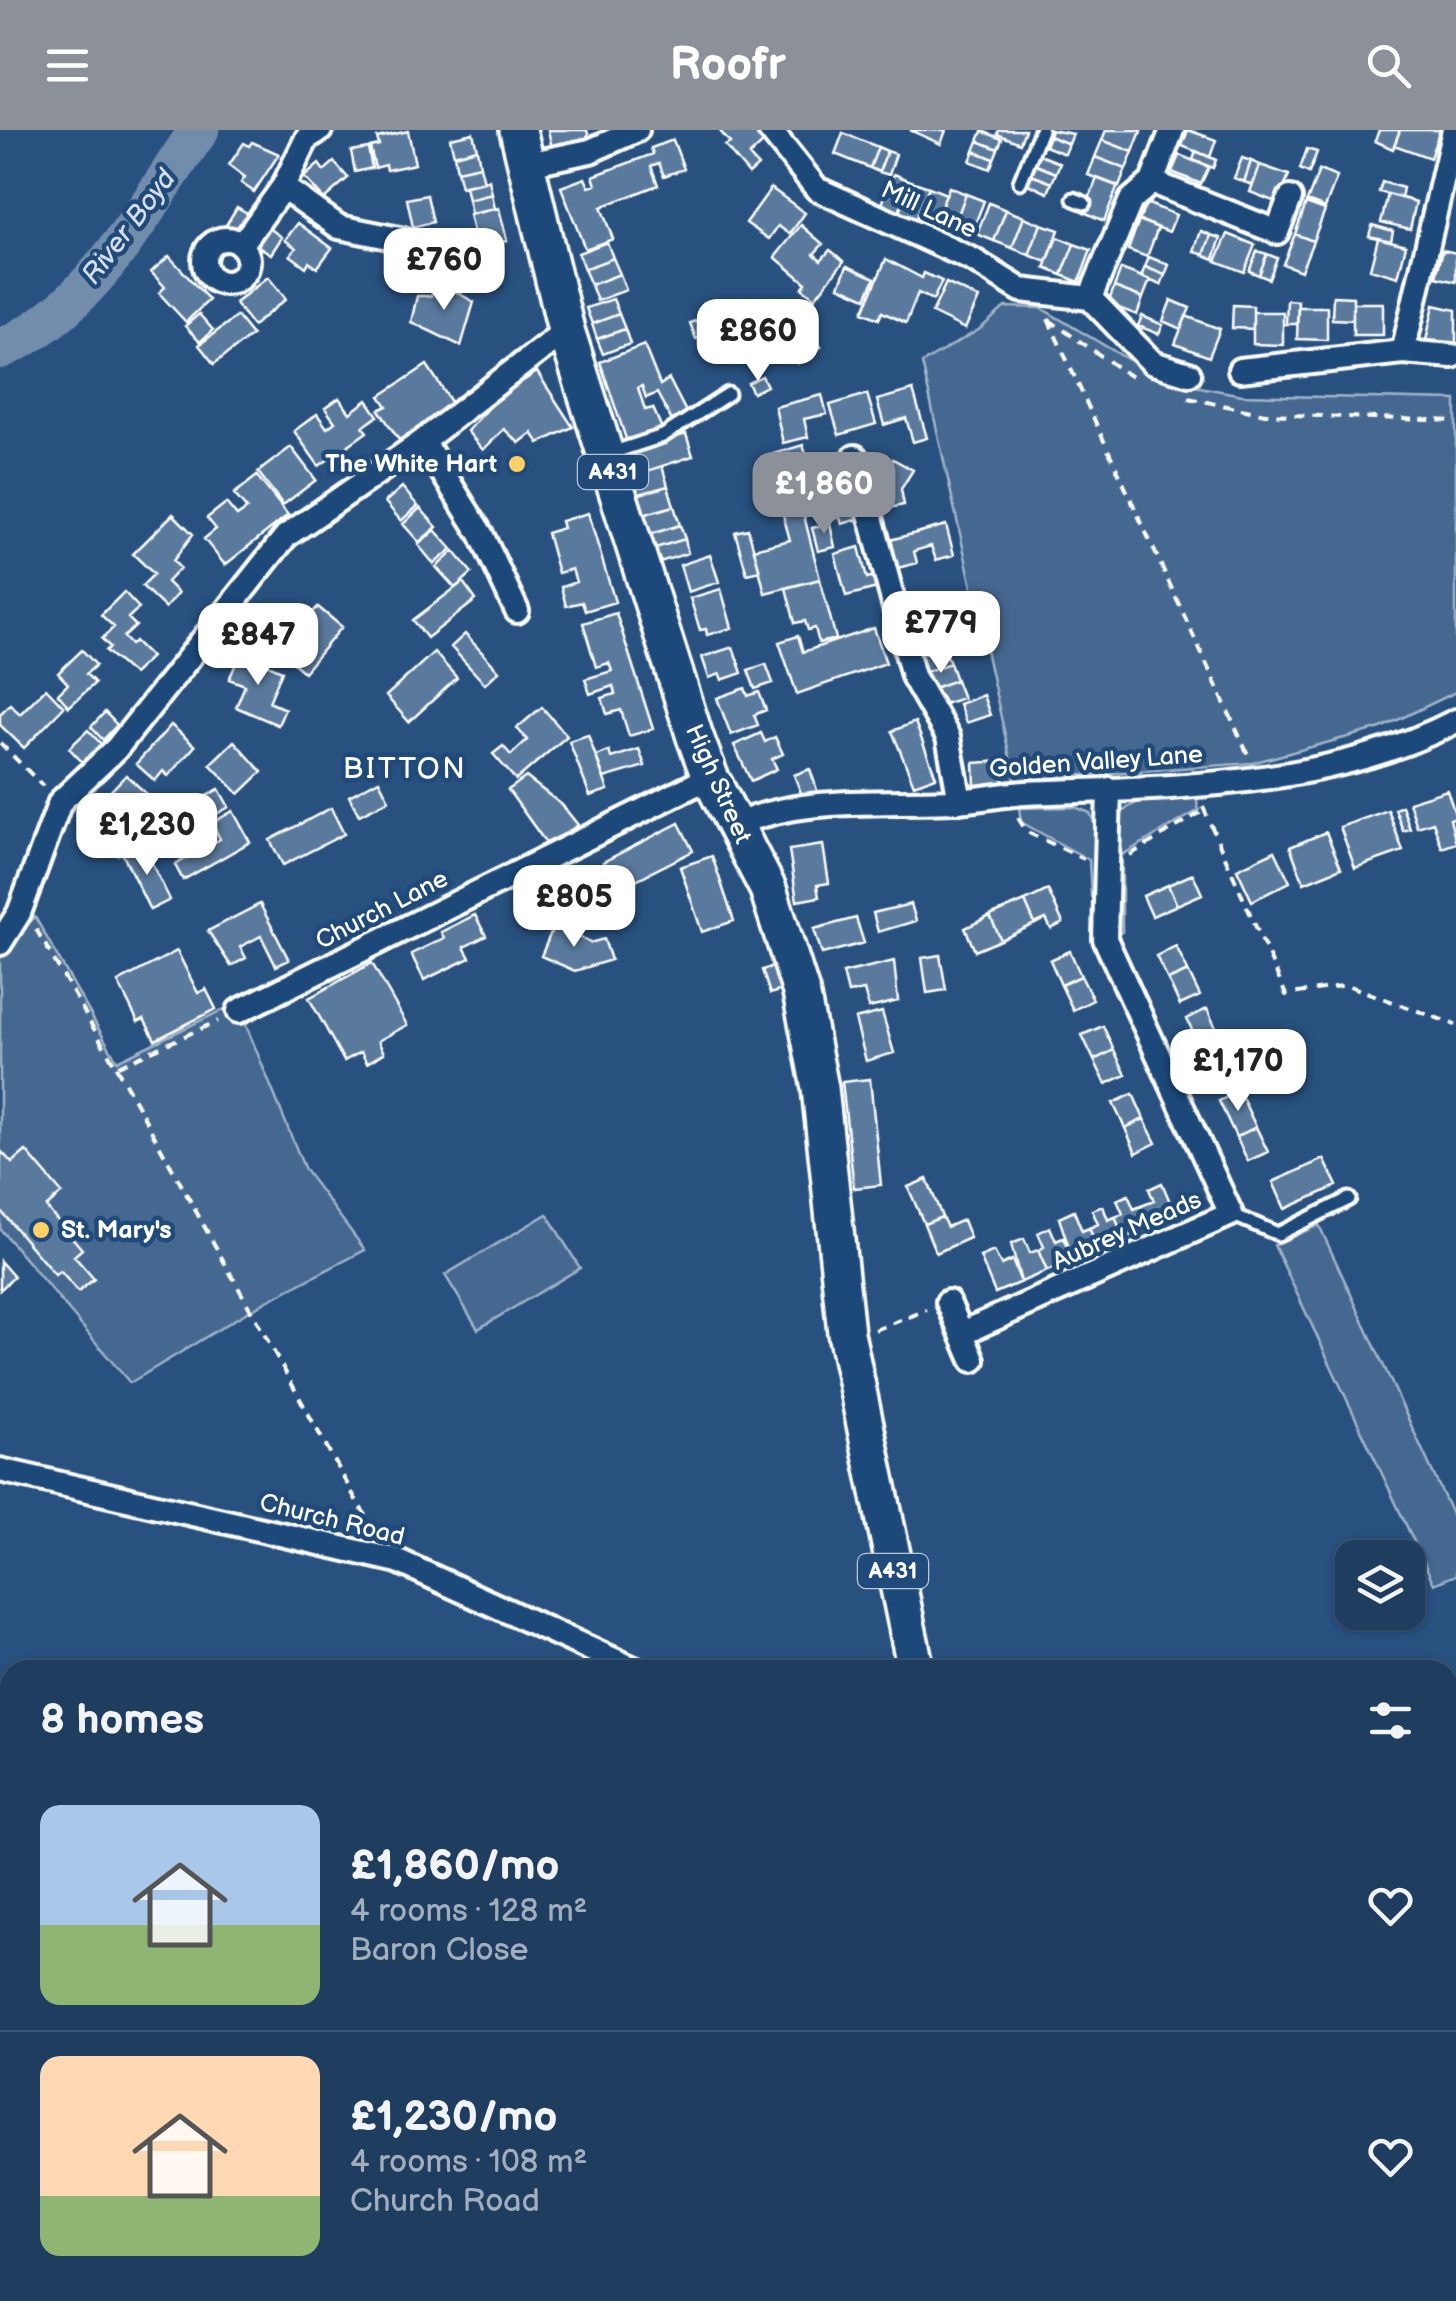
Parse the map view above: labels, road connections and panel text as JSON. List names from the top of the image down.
{
  "streets": {
    "main road": ["A431", "High Street"],
    "street": [
      "Mill Lane",
      "Golden Valley Lane",
      "Church Lane",
      "Aubrey Meads",
      "Church Road"
    ]
  },
  "crossings": [
    ["Golden Valley Lane", "High Street"],
    ["Golden Valley Lane", "Aubrey Meads"],
    ["High Street", "Church Lane"]
  ],
  "districts": ["BITTON"],
  "water": ["River Boyd"],
  "places": ["The White Hart", "St. Mary's"],
  "page": {
    "header": "Roofr",
    "price": [
      "£760",
      "£860",
      "£1,860",
      "£779",
      "£847",
      "£1,230",
      "£805",
      "£1,170"
    ],
    "heading": "8 homes",
    "list": [
      {
        "name": "£1,860/mo",
        "note": "4 rooms · 128 m² · Baron Close"
      },
      {
        "name": "£1,230/mo",
        "note": "4 rooms · 108 m² · Church Road"
      }
    ]
  }
}
